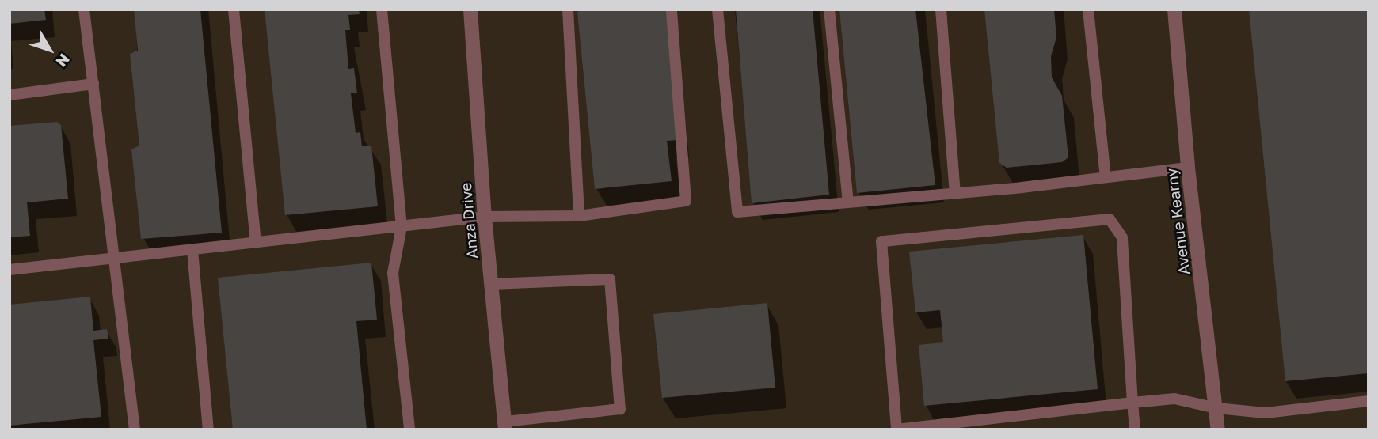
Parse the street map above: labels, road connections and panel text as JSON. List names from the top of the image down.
{
  "streets": {
    "street": ["Anza Drive", "Avenue Kearny"]
  },
  "north": "bottom right"
}
